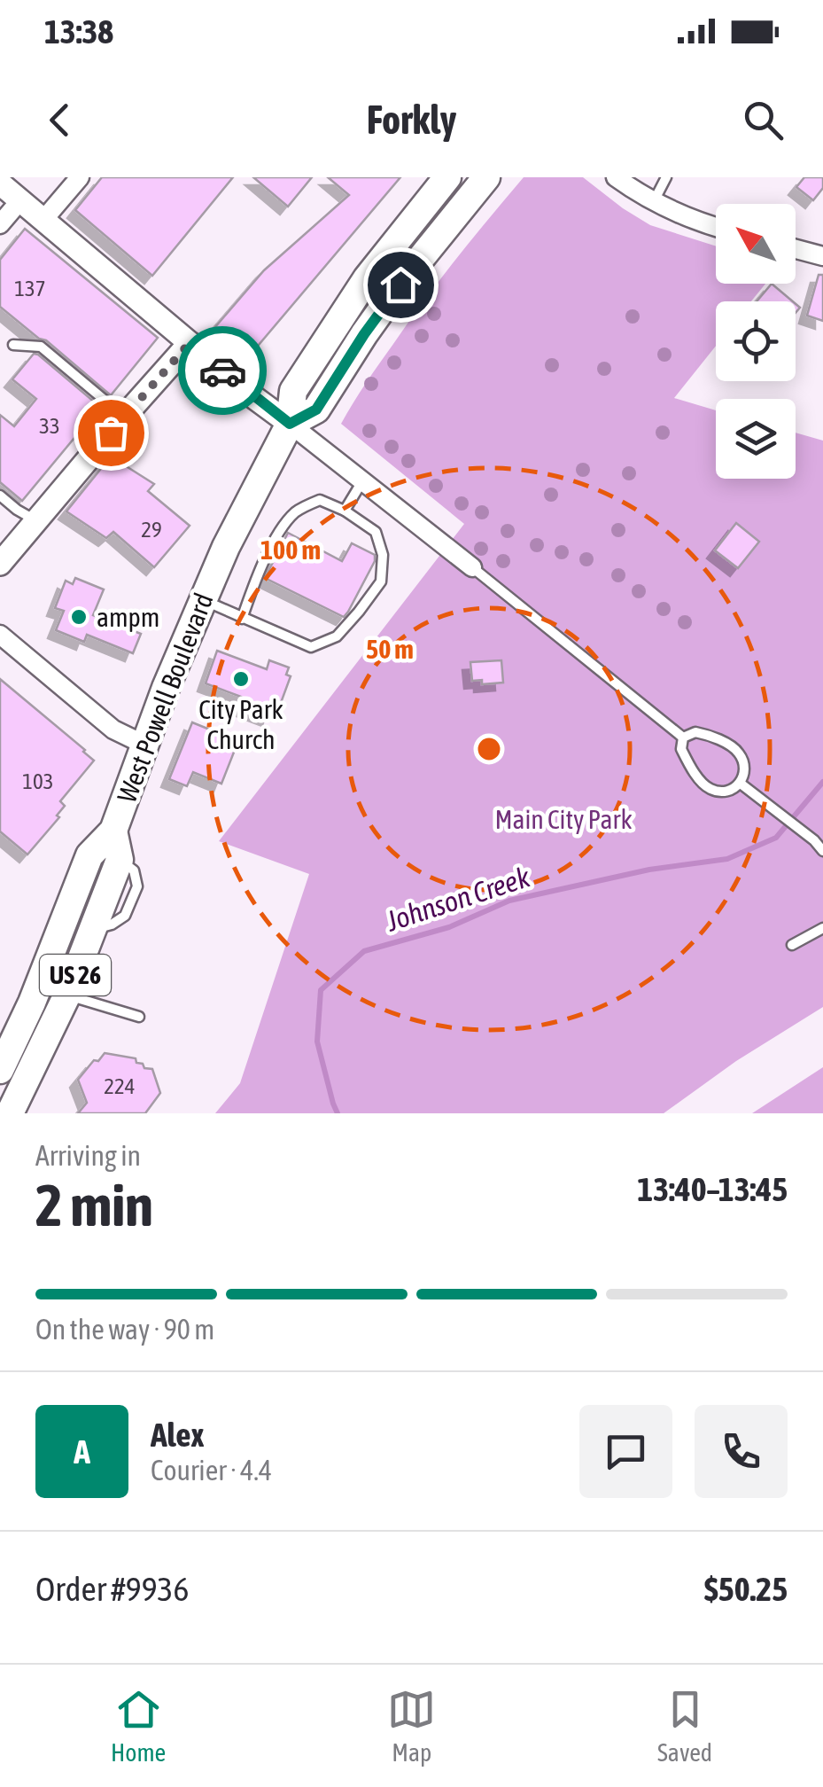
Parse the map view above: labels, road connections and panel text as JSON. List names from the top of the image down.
{
  "streets": {
    "main road": ["West Powell Boulevard", "US 26"]
  },
  "crossings": [
    ["West Powell Boulevard", "US 26"]
  ],
  "water": ["Johnson Creek"],
  "parks": ["Main City Park"],
  "places": ["ampm", "City Park Church"],
  "house_numbers": [
    "137",
    "33",
    "29",
    "103",
    "224"
  ],
  "north": "top left",
  "page": {
    "status": "13:38",
    "header": "Forkly",
    "heading": ["2 min", "Arriving in", "13:40–13:45"],
    "panel": [
      "Alex",
      "Courier · 4.4",
      "Order #9936",
      "$50.25"
    ],
    "bar": "On the way · 90 m",
    "round": "A",
    "tabs": ["Home", "Map", "Saved"]
  },
  "rings": ["100 m", "50 m"]
}
